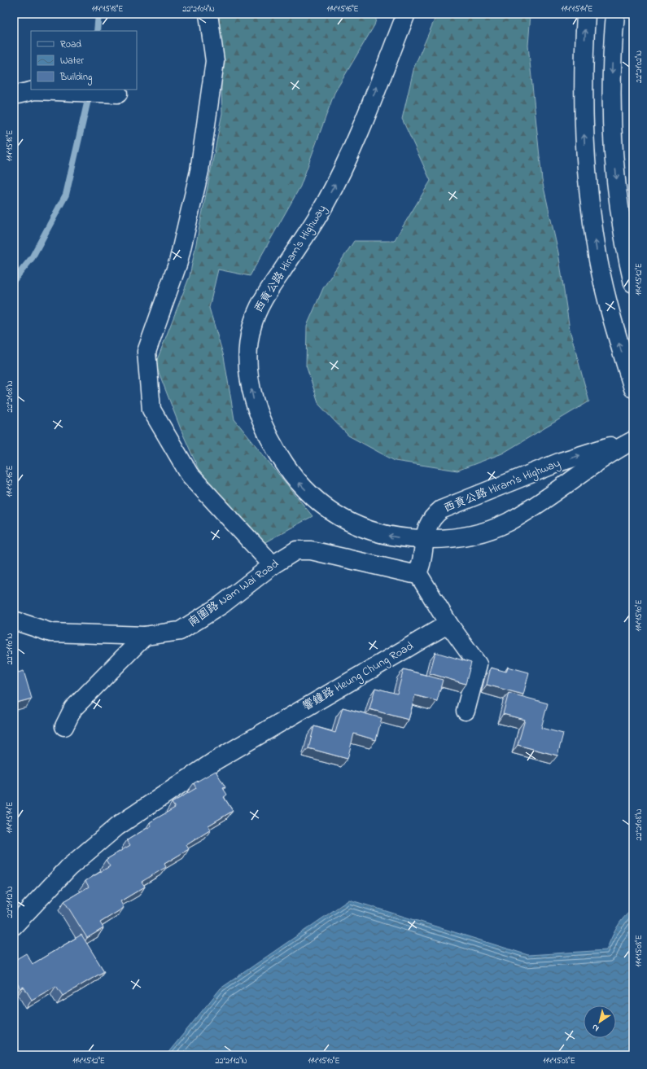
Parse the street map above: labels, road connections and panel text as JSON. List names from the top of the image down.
{
  "streets": {
    "street": ["西貢公路 Hiram's Highway", "南圍路 Nam Wai Road", "響鐘路 Heung Chung Road"]
  },
  "legend": ["Road", "Water", "Building"],
  "north": "bottom left",
  "coordinates": [
    "114°15'18\"E",
    "22°21'04\"N",
    "114°15'16\"E",
    "114°15'14\"E",
    "22°21'02\"N",
    "114°15'12\"E",
    "22°21'08\"N",
    "114°15'10\"E",
    "22°21'10\"N",
    "22°21'12\"N",
    "114°15'08\"E"
  ]
}
